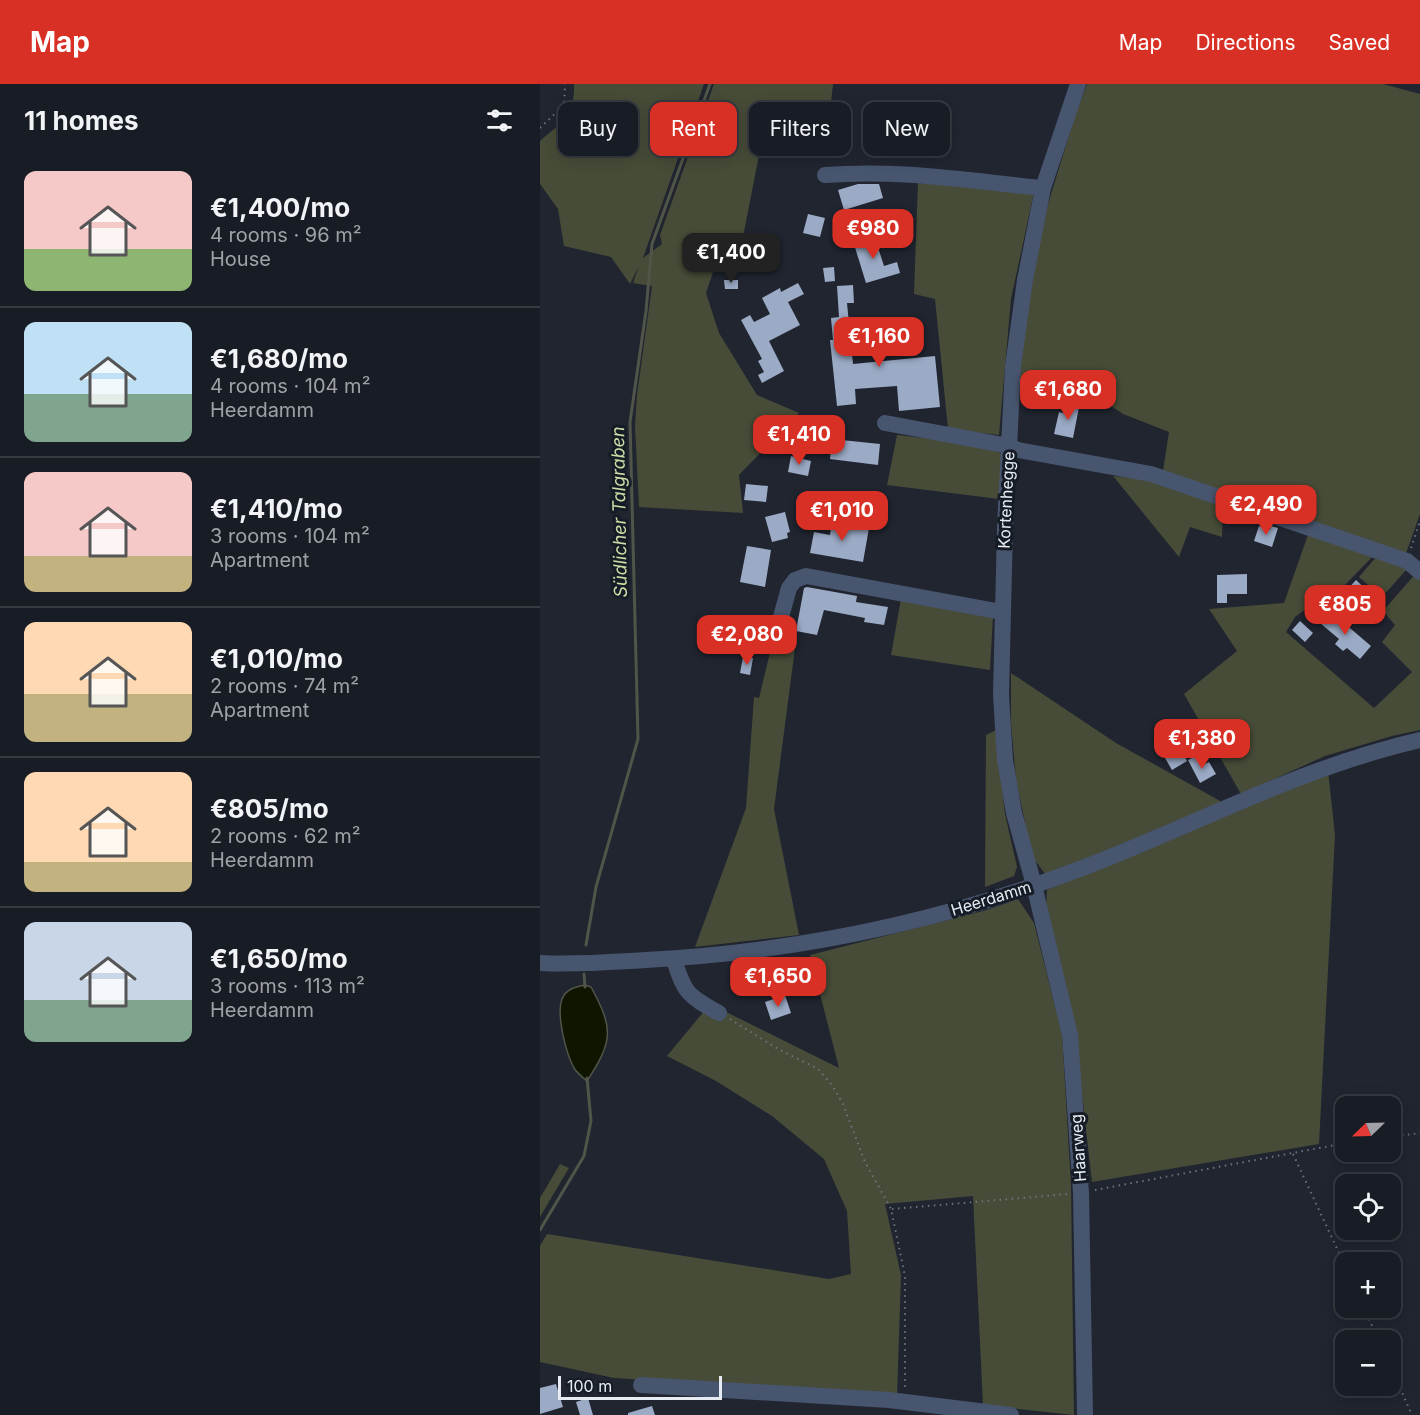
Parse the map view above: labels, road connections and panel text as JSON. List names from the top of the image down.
{
  "streets": {
    "street": ["Kortenhegge", "Heerdamm", "Haarweg"]
  },
  "crossings": [
    ["Kortenhegge", "Heerdamm"],
    ["Kortenhegge", "Haarweg"],
    ["Heerdamm", "Haarweg"]
  ],
  "water": ["Südlicher Talgraben"],
  "scale_bar": "100 m",
  "north": "bottom left",
  "page": {
    "header": "Map",
    "nav": ["Map", "Directions", "Saved"],
    "heading": "11 homes",
    "chip": [
      "Buy",
      "Rent",
      "Filters",
      "New"
    ],
    "list": [
      {
        "name": "€1,400/mo",
        "note": "4 rooms · 96 m² · House"
      },
      {
        "name": "€1,680/mo",
        "note": "4 rooms · 104 m² · Heerdamm"
      },
      {
        "name": "€1,410/mo",
        "note": "3 rooms · 104 m² · Apartment"
      },
      {
        "name": "€1,010/mo",
        "note": "2 rooms · 74 m² · Apartment"
      },
      {
        "name": "€805/mo",
        "note": "2 rooms · 62 m² · Heerdamm"
      },
      {
        "name": "€1,650/mo",
        "note": "3 rooms · 113 m² · Heerdamm"
      }
    ],
    "price": [
      "€980",
      "€1,400",
      "€1,160",
      "€1,680",
      "€1,410",
      "€2,490",
      "€1,010",
      "€805",
      "€2,080",
      "€1,380",
      "€1,650"
    ],
    "map_buttons": ["+", "−"],
    "scale": "100 m"
  }
}
